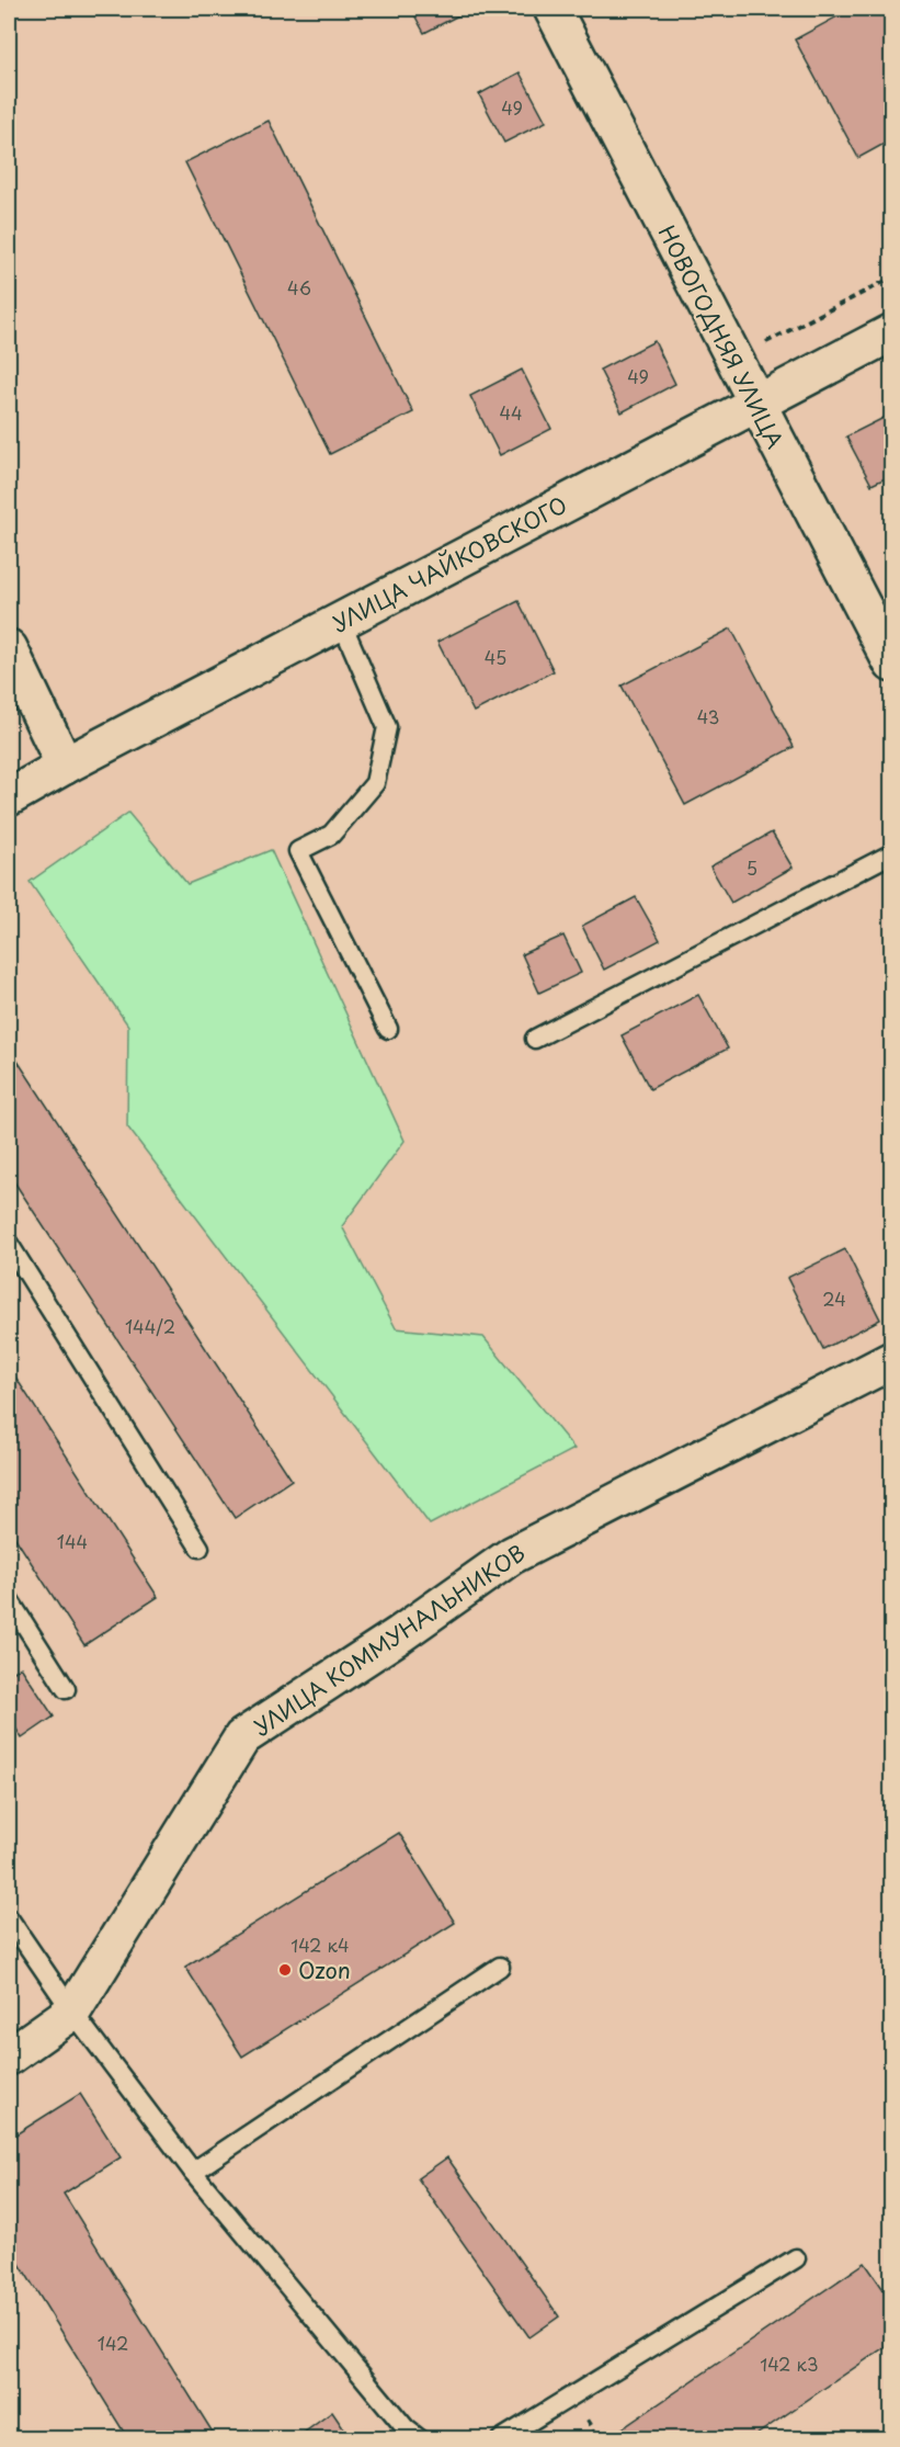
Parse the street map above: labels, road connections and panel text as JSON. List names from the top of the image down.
{
  "streets": {
    "street": ["НОВОГОДНЯЯ УЛИЦА", "УЛИЦА ЧАЙКОВСКОГО", "УЛИЦА КОММУНАЛЬНИКОВ"]
  },
  "crossings": [
    ["НОВОГОДНЯЯ УЛИЦА", "УЛИЦА ЧАЙКОВСКОГО"]
  ],
  "places": ["Ozon"],
  "house_numbers": [
    "49",
    "46",
    "49",
    "44",
    "45",
    "43",
    "5",
    "24",
    "144/2",
    "144",
    "142 к4",
    "142",
    "142 к3"
  ]
}
